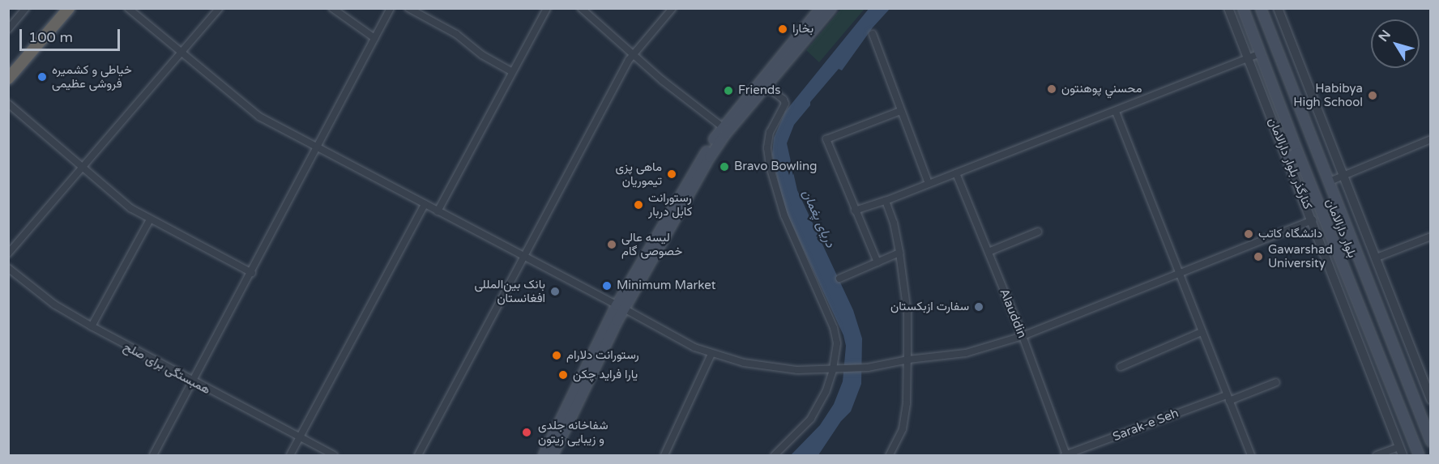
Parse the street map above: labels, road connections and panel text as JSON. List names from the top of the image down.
{
  "streets": {
    "main road": ["بلوار دارالامان"],
    "street": [
      "کنارگذر بلوار دارالامان",
      "Alauddin",
      "همبستگی برای صلح",
      "Sarak-e Seh"
    ]
  },
  "crossings": [
    ["Alauddin", "Sarak-e Seh"]
  ],
  "water": ["دریای پغمان"],
  "places": [
    "بخارا",
    "خیاطی و کشمیره فروشی عظیمی",
    "محسني پوهنتون",
    "Friends",
    "Habibya High School",
    "Bravo Bowling",
    "ماهی پزی تیموریان",
    "رستورانت کابل دربار",
    "دانشگاه کاتب",
    "لیسه عالی خصوصی گام",
    "Gawarshad University",
    "Minimum Market",
    "بانک بین‌المللی افغانستان",
    "سفارت ازبکستان",
    "رستورانت دلارام",
    "یارا فراید چکن",
    "شفاخانه جلدی و زیبایی زیتون"
  ],
  "scale_bar": "100 m",
  "north": "top left"
}
